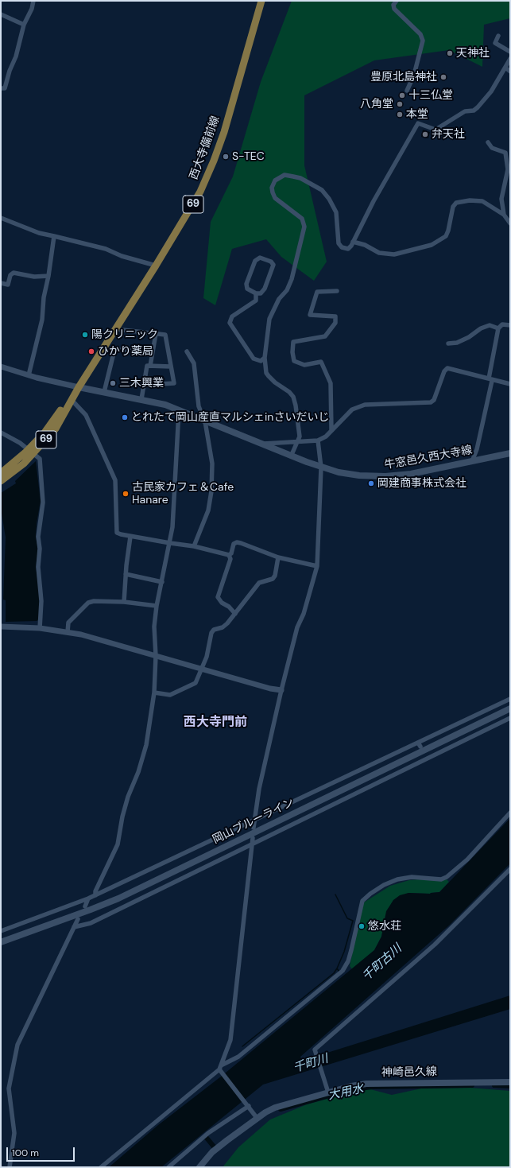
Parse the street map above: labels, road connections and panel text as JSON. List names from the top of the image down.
{
  "streets": {
    "main road": [
      "西大寺備前線",
      "69",
      "牛窓邑久西大寺線",
      "岡山ブルーライン",
      "神崎邑久線"
    ]
  },
  "crossings": [
    ["西大寺備前線", "牛窓邑久西大寺線"]
  ],
  "districts": ["西大寺門前"],
  "water": ["千町古川", "千町川", "大用水"],
  "places": [
    "天神社",
    "豊原北島神社",
    "十三仏堂",
    "八角堂",
    "本堂",
    "弁天社",
    "S-TEC",
    "陽クリニック",
    "ひかり薬局",
    "三木興業",
    "とれたて岡山産直マルシェinさいだいじ",
    "岡建商事株式会社",
    "古民家カフェ＆Cafe Hanare",
    "悠水荘"
  ],
  "scale_bar": "100 m"
}
